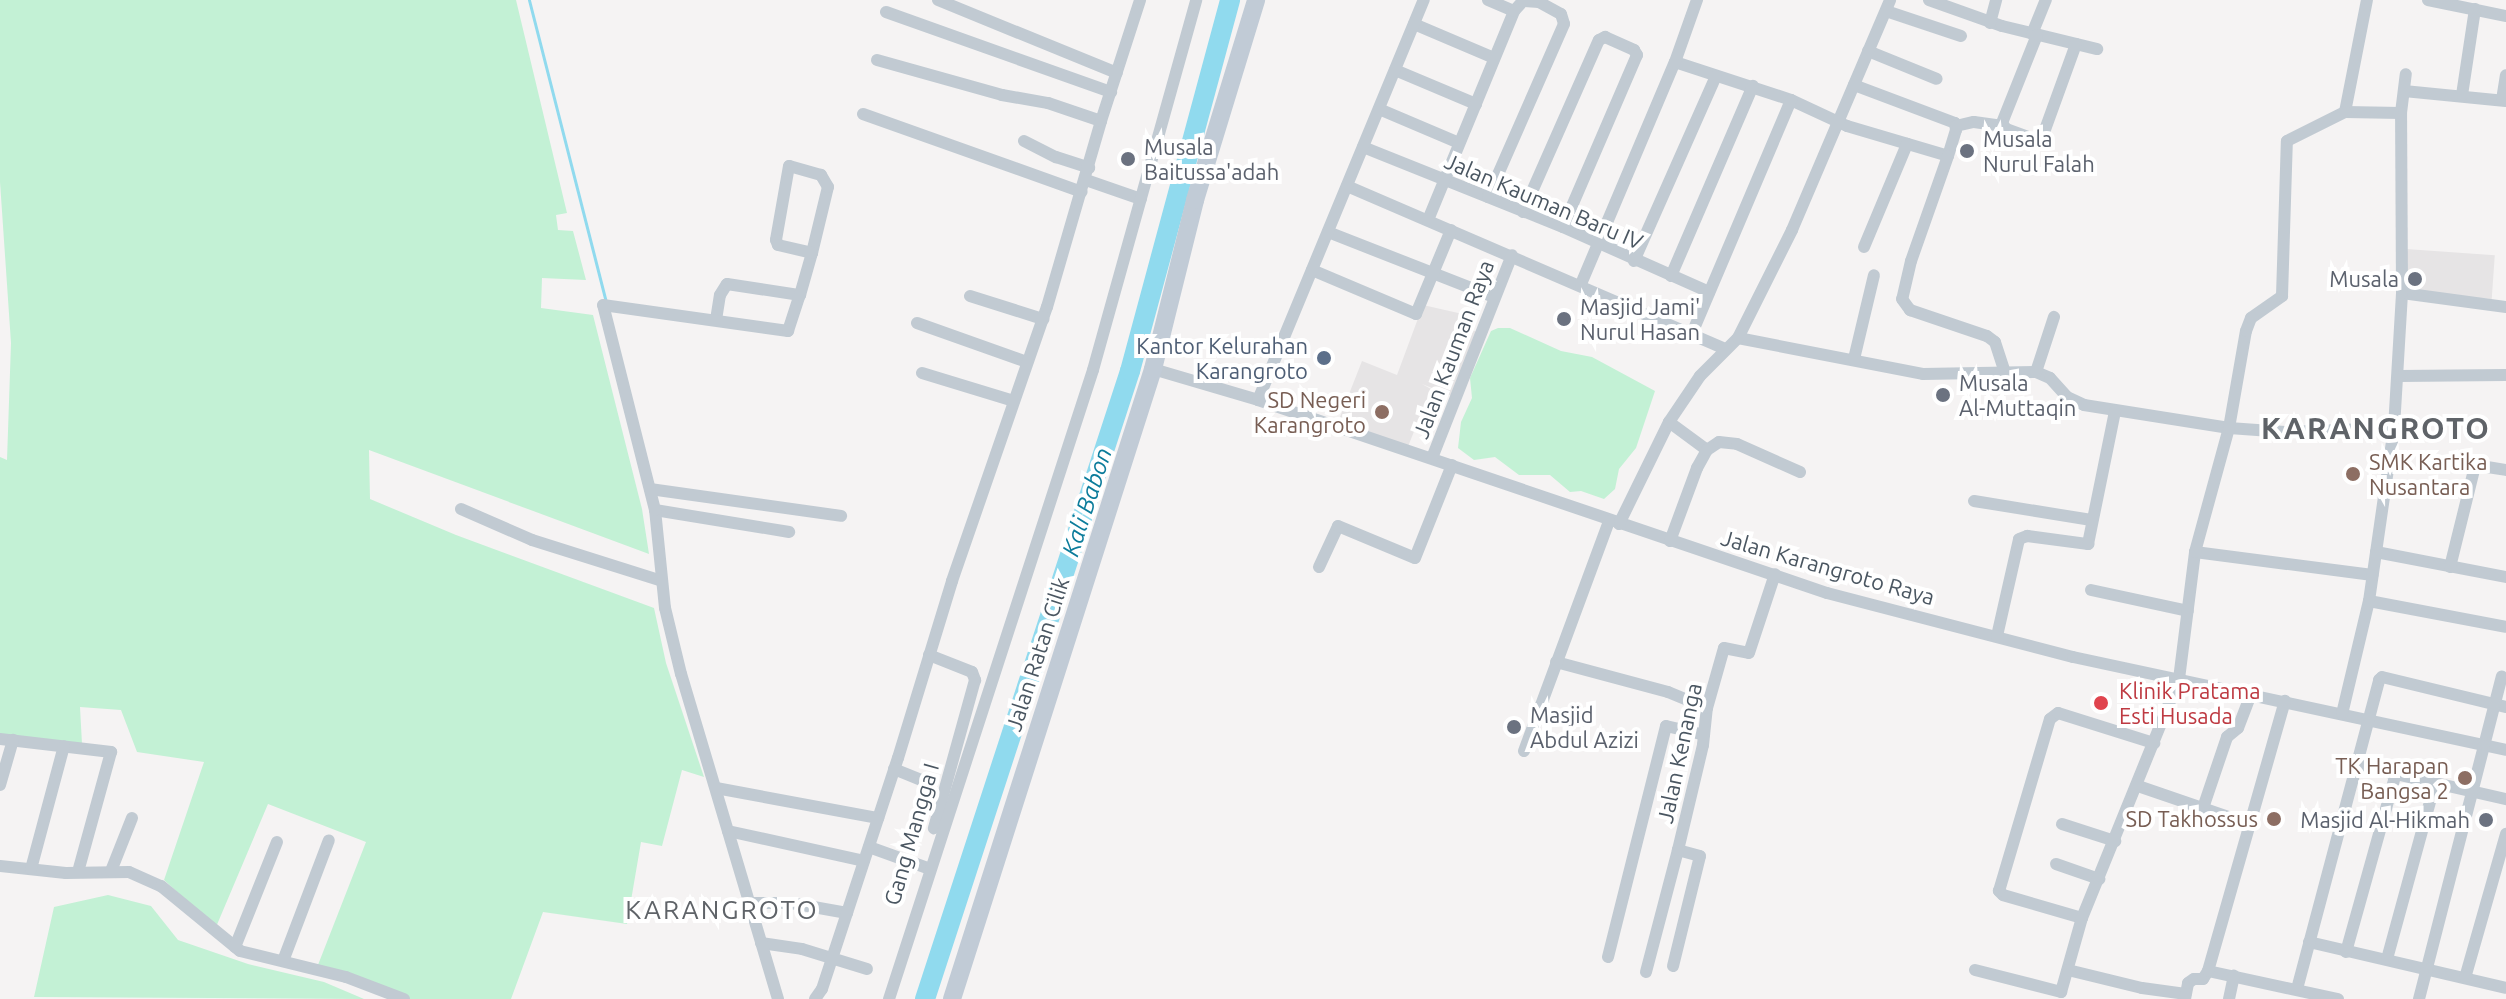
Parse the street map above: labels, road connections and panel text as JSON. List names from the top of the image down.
{
  "streets": {
    "street": [
      "Jalan Kauman Baru IV",
      "Jalan Kauman Raya",
      "Jalan Karangroto Raya",
      "Jalan Ratan Cilik",
      "Jalan Kenanga",
      "Gang Mangga I"
    ]
  },
  "crossings": [
    ["Jalan Kauman Raya", "Jalan Karangroto Raya"],
    ["Jalan Karangroto Raya", "Jalan Ratan Cilik"],
    ["Jalan Karangroto Raya", "Jalan Kenanga"]
  ],
  "districts": ["KARANGROTO", "KARANGROTO"],
  "water": ["Kali Babon"],
  "places": [
    "Musala Nurul Falah",
    "Musala Baitussa'adah",
    "Musala",
    "Masjid Jami' Nurul Hasan",
    "Kantor Kelurahan Karangroto",
    "Musala Al-Muttaqin",
    "SD Negeri Karangroto",
    "SMK Kartika Nusantara",
    "Klinik Pratama Esti Husada",
    "Masjid Abdul Azizi",
    "TK Harapan Bangsa 2",
    "SD Takhossus",
    "Masjid Al-Hikmah"
  ]
}
